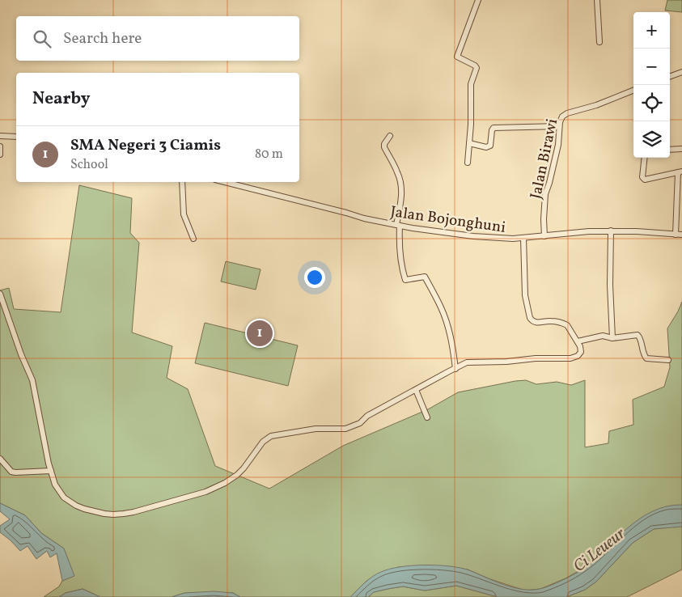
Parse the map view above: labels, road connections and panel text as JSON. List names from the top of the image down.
{
  "streets": {
    "street": ["Jalan Birawi", "Jalan Bojonghuni"]
  },
  "crossings": [
    ["Jalan Birawi", "Jalan Bojonghuni"]
  ],
  "water": ["Ci Leueur"],
  "page": {
    "map_buttons": ["+", "−"],
    "search": "Search here",
    "heading": "Nearby",
    "list": [
      {
        "mark": "1",
        "name": "SMA Negeri 3 Ciamis",
        "note": "School",
        "value": "80 m"
      }
    ],
    "pins": "1"
  }
}
